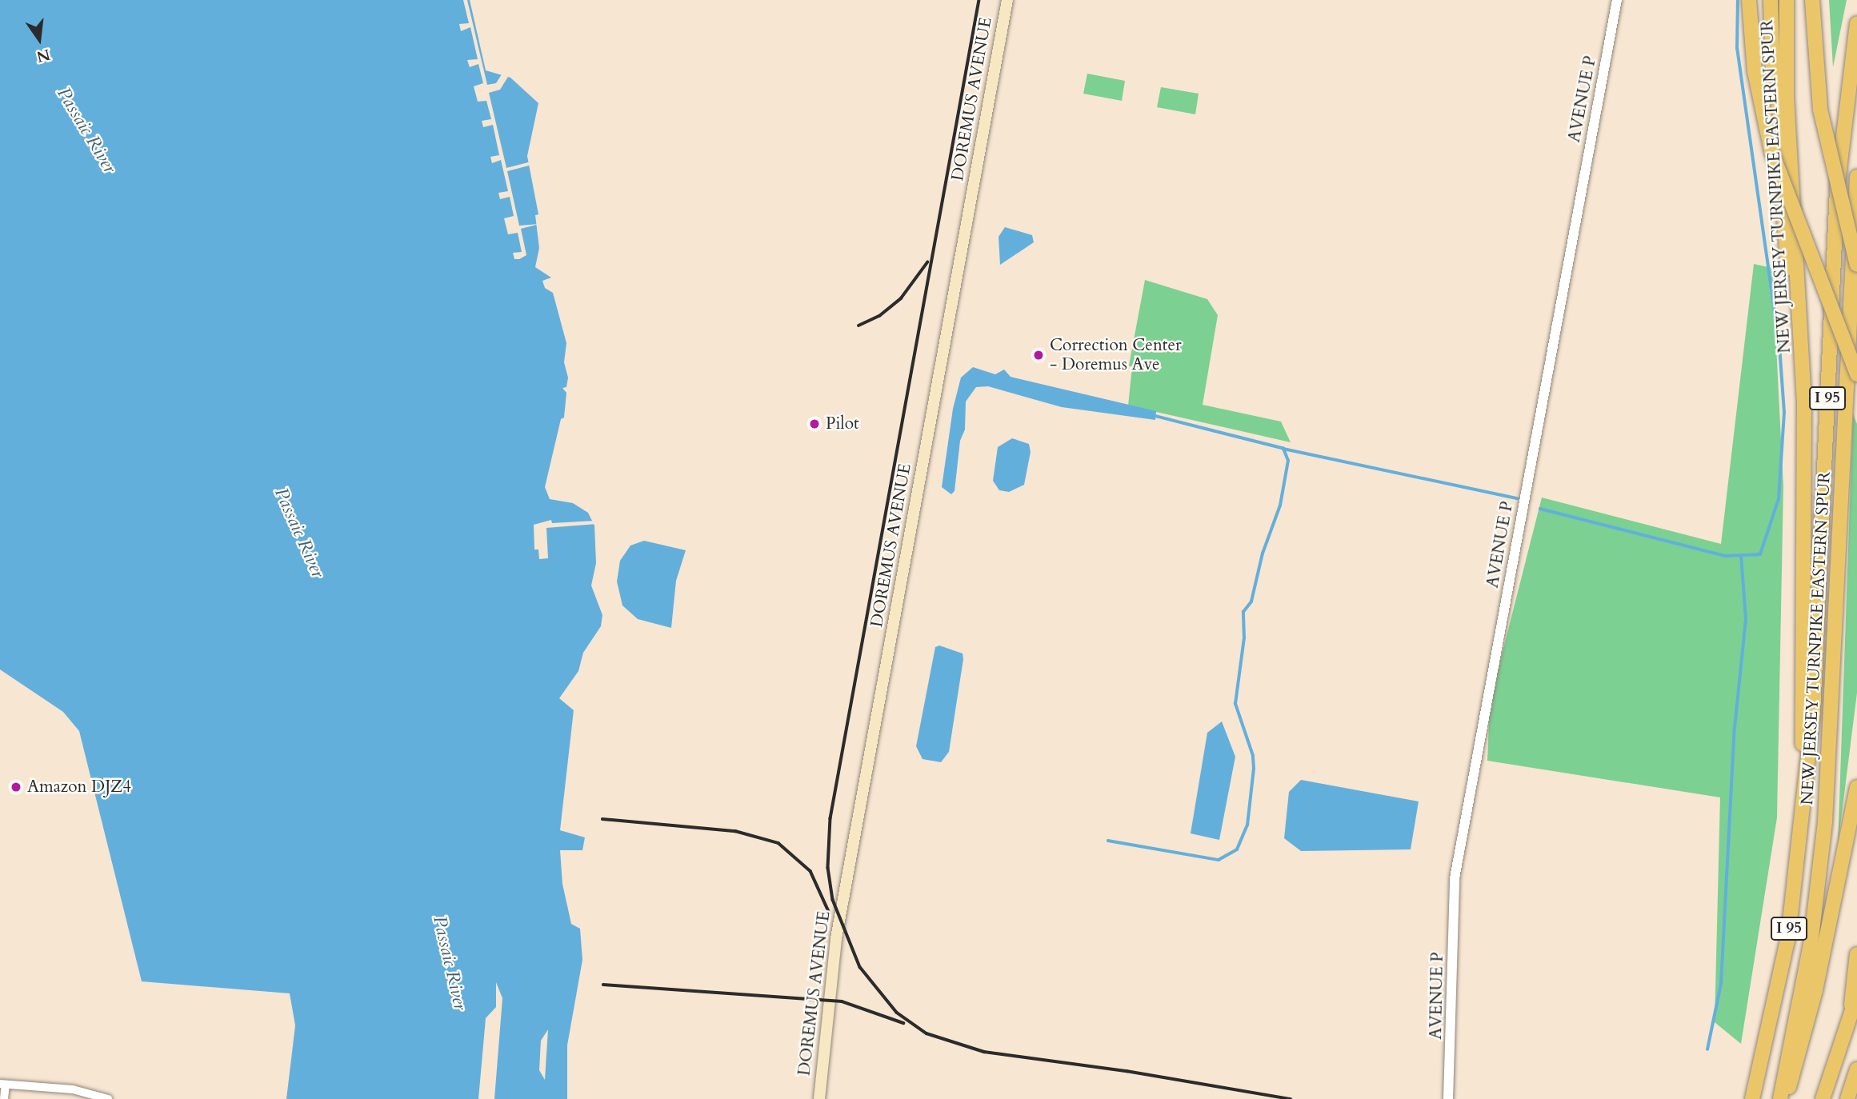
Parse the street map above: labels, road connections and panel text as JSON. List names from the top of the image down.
{
  "streets": {
    "highway": ["NEW JERSEY TURNPIKE EASTERN SPUR", "I 95"],
    "main road": ["DOREMUS AVENUE"],
    "street": ["AVENUE P"]
  },
  "water": ["Passaic River"],
  "places": ["Correction Center - Doremus Ave", "Pilot", "Amazon DJZ4"],
  "north": "bottom"
}
